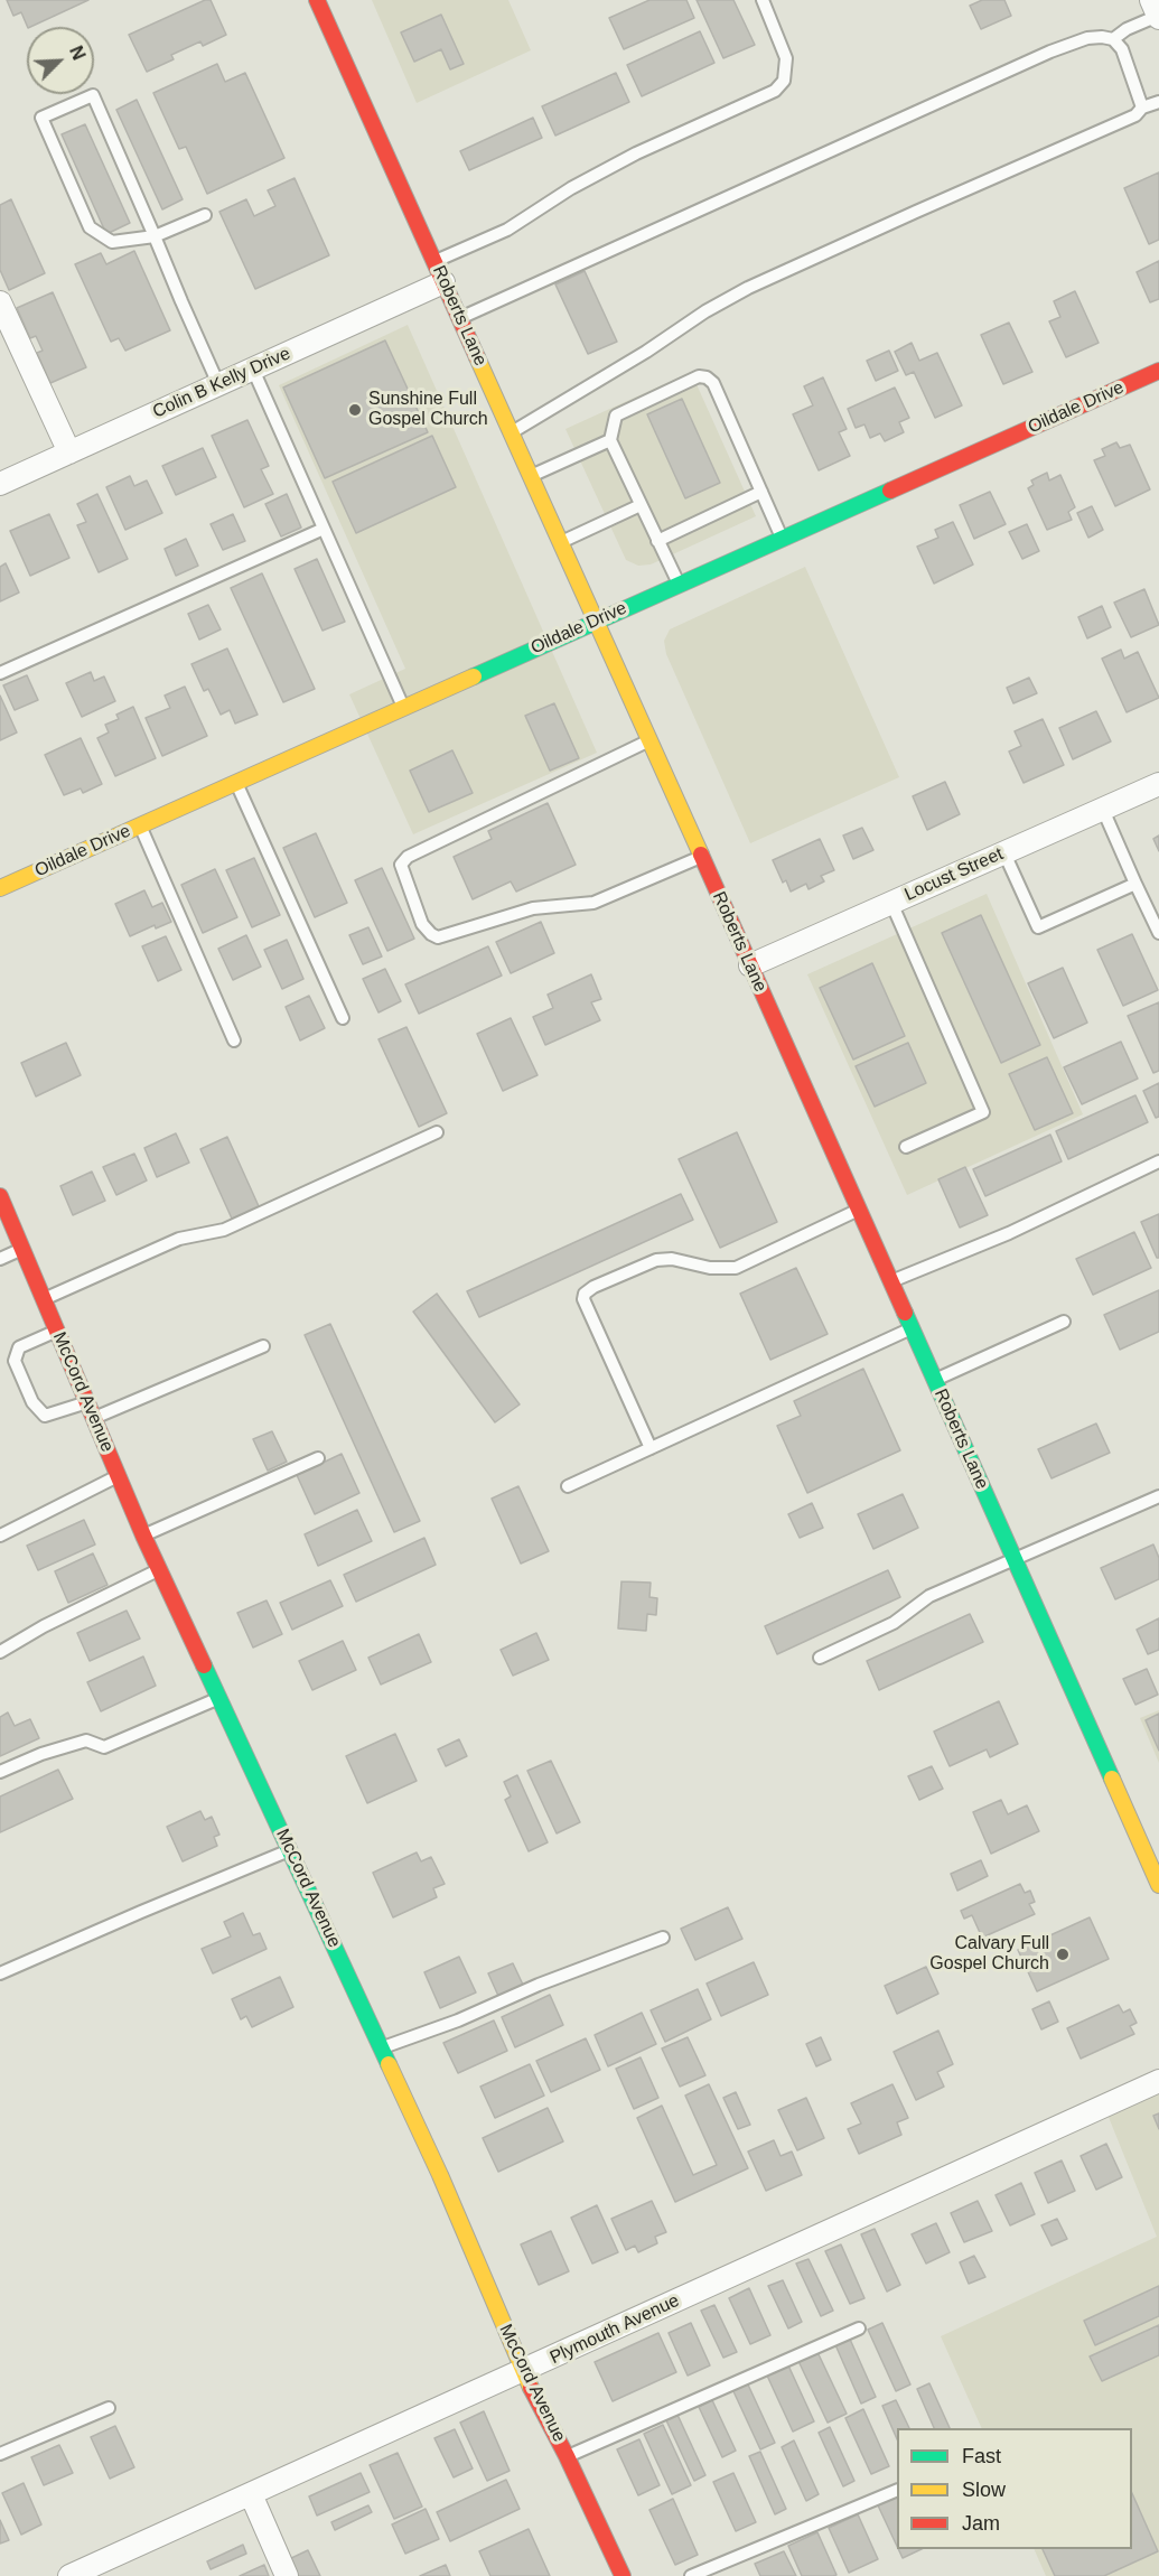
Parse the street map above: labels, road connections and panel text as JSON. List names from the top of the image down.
{
  "streets": {
    "street": [
      "Roberts Lane",
      "Colin B Kelly Drive",
      "Oildale Drive",
      "Locust Street",
      "McCord Avenue",
      "Plymouth Avenue"
    ]
  },
  "crossings": [
    ["Roberts Lane", "Colin B Kelly Drive"],
    ["Roberts Lane", "Oildale Drive"],
    ["Roberts Lane", "Locust Street"],
    ["McCord Avenue", "Plymouth Avenue"]
  ],
  "places": ["Sunshine Full Gospel Church", "Calvary Full Gospel Church"],
  "legend": ["Fast", "Slow", "Jam"],
  "north": "top right"
}
